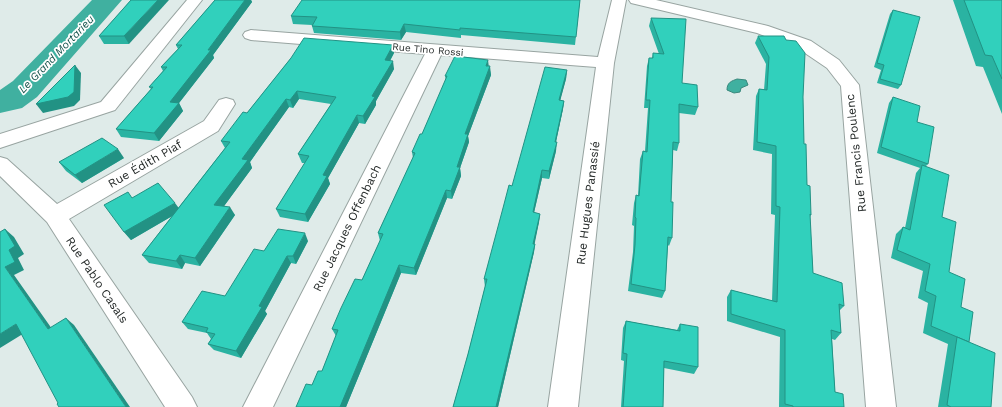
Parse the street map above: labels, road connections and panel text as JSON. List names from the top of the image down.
{
  "streets": {
    "street": [
      "Rue Tino Rossi",
      "Rue Francis Poulenc",
      "Rue Édith Piaf",
      "Rue Hugues Panassié",
      "Rue Jacques Offenbach",
      "Rue Pablo Casals"
    ]
  },
  "crossings": [
    ["Rue Tino Rossi", "Rue Hugues Panassié"],
    ["Rue Tino Rossi", "Rue Jacques Offenbach"],
    ["Rue Édith Piaf", "Rue Pablo Casals"]
  ],
  "water": ["Le Grand Mortarieu"]
}
